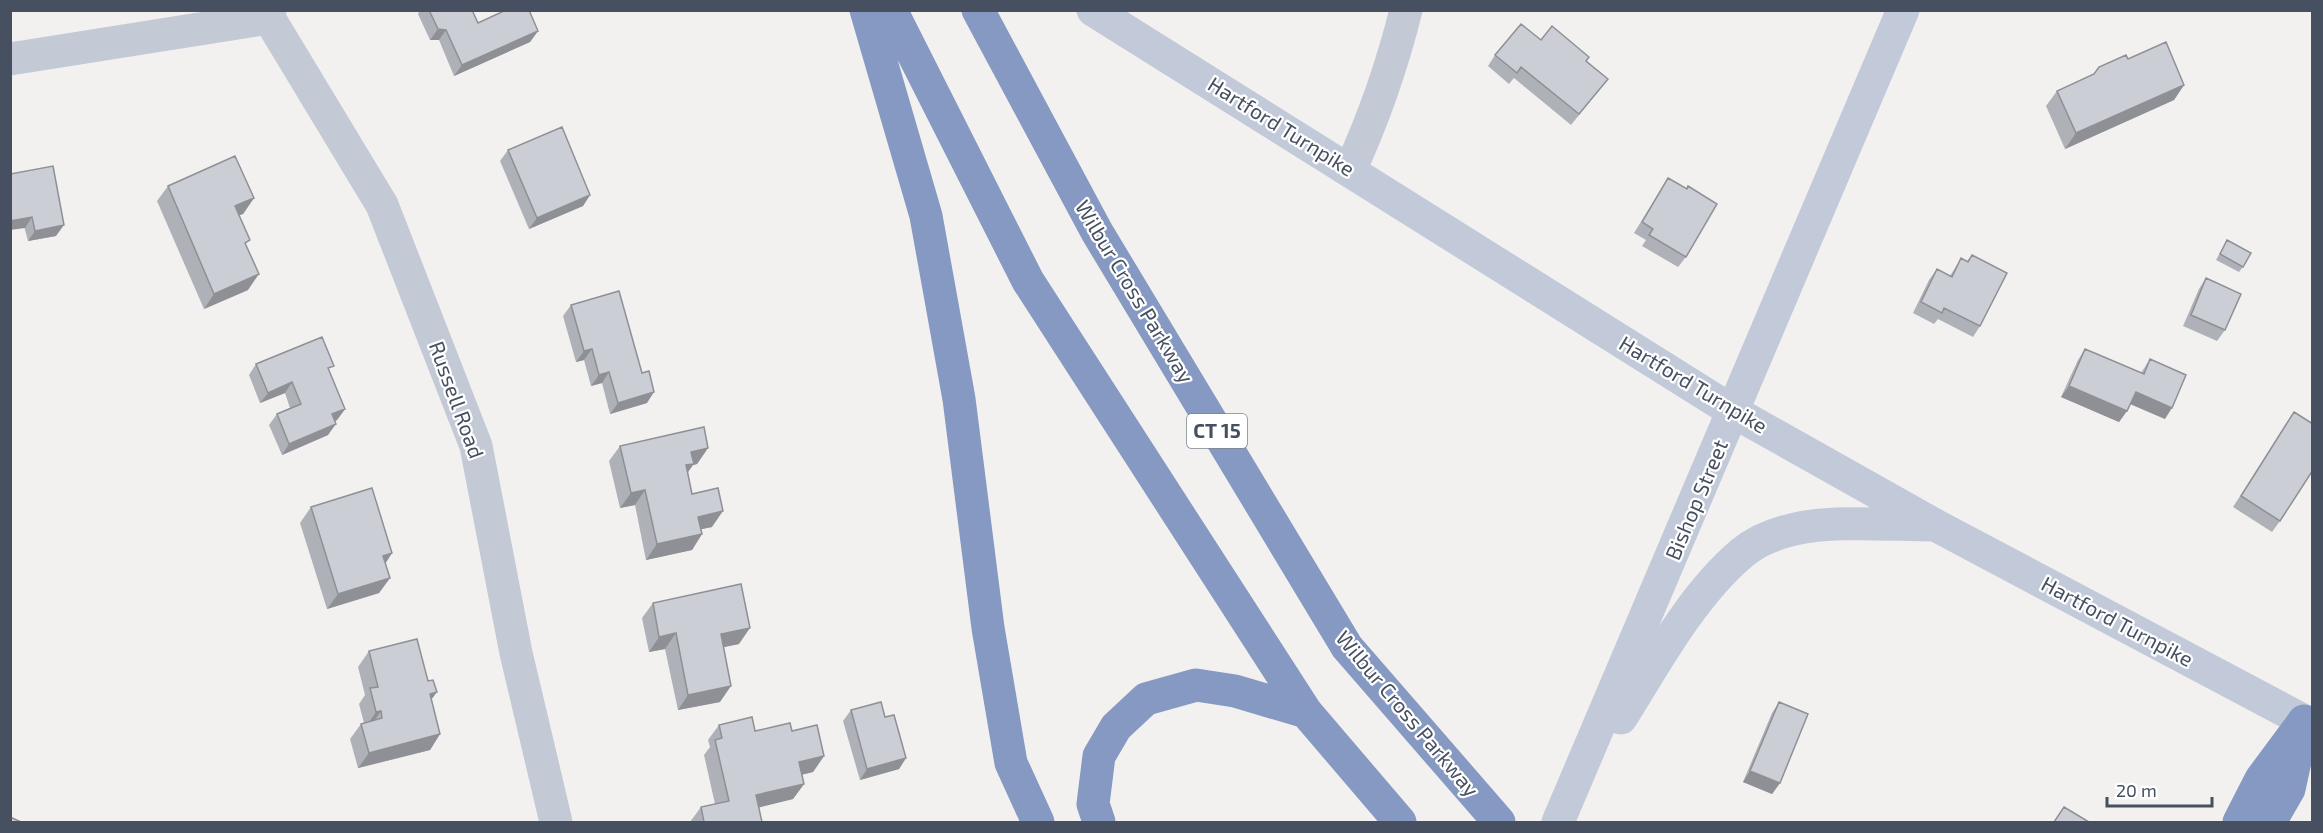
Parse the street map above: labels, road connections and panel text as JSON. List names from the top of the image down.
{
  "streets": {
    "highway": ["Wilbur Cross Parkway", "CT 15"],
    "main road": ["Hartford Turnpike", "Bishop Street"],
    "street": ["Russell Road"]
  },
  "crossings": [
    ["Hartford Turnpike", "Bishop Street"]
  ],
  "scale_bar": "20 m"
}
